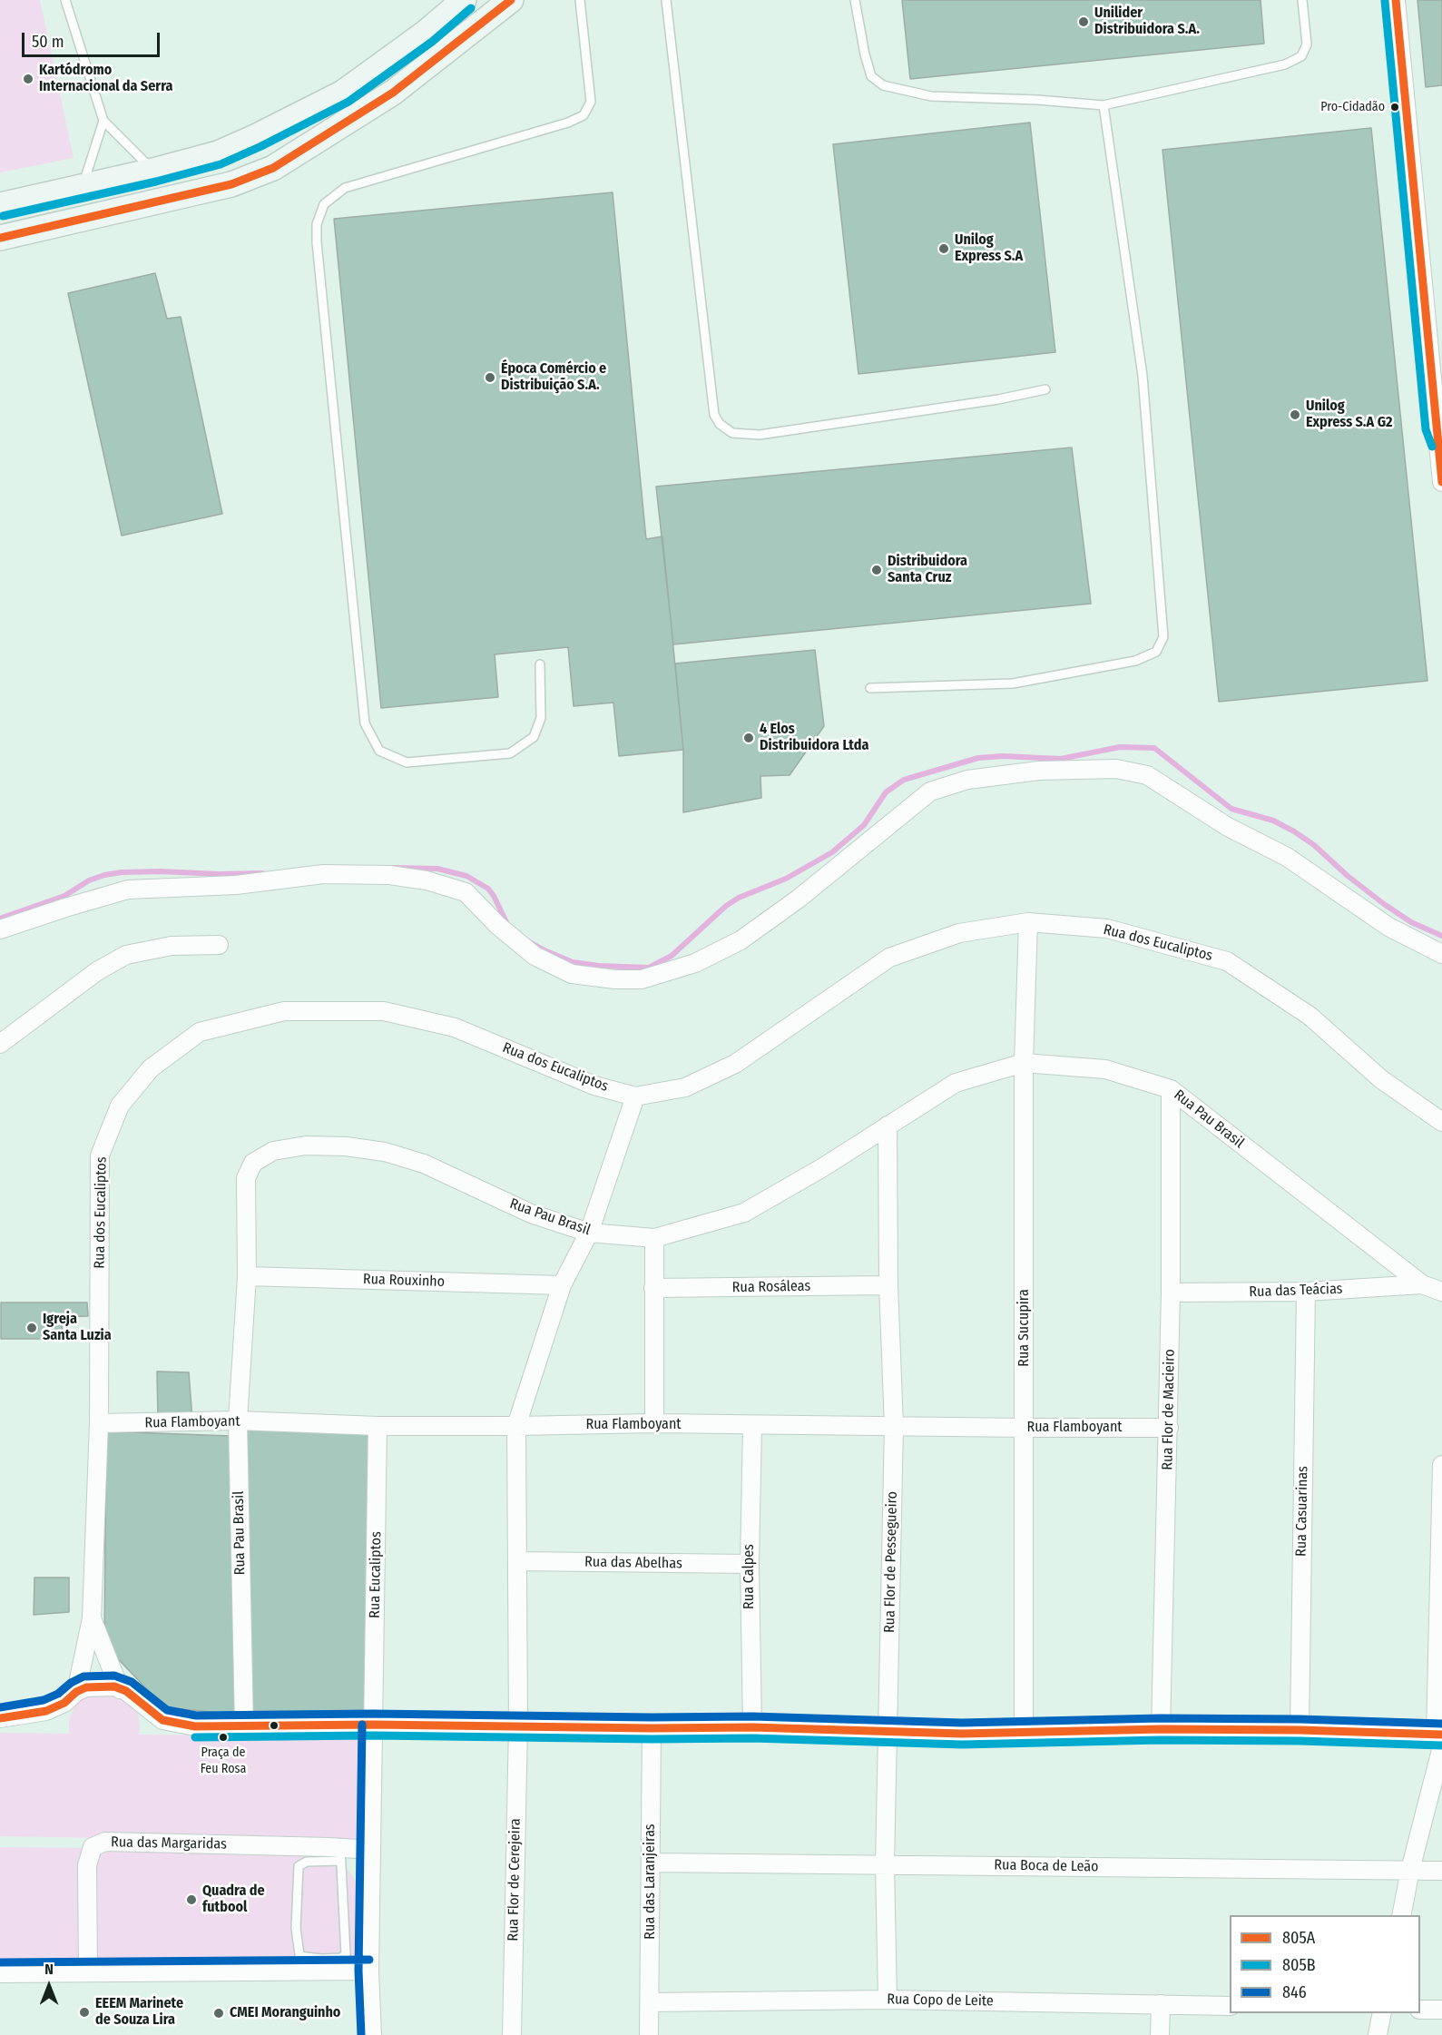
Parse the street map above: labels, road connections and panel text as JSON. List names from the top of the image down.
{
  "streets": {
    "street": [
      "Rua dos Eucaliptos",
      "Rua Pau Brasil",
      "Rua Rouxinho",
      "Rua Rosáleas",
      "Rua das Teácias",
      "Rua Sucupira",
      "Rua Flor de Macieiro",
      "Rua Flamboyant",
      "Rua Casuarinas",
      "Rua Flor de Pessegueiro",
      "Rua das Abelhas",
      "Rua Eucaliptos",
      "Rua Calpes",
      "Rua das Margaridas",
      "Rua Boca de Leão",
      "Rua Flor de Cerejeira",
      "Rua das Laranjeiras",
      "Rua Copo de Leite"
    ]
  },
  "crossings": [
    ["Rua dos Eucaliptos", "Rua Sucupira"],
    ["Rua dos Eucaliptos", "Rua Flamboyant"],
    ["Rua dos Eucaliptos", "Rua Flor de Cerejeira"],
    ["Rua Pau Brasil", "Rua Rouxinho"],
    ["Rua Pau Brasil", "Rua das Teácias"],
    ["Rua Pau Brasil", "Rua Sucupira"],
    ["Rua Pau Brasil", "Rua Flor de Macieiro"],
    ["Rua Pau Brasil", "Rua Flamboyant"],
    ["Rua Pau Brasil", "Rua Flor de Pessegueiro"],
    ["Rua Pau Brasil", "Rua Flor de Cerejeira"],
    ["Rua Rouxinho", "Rua Flor de Cerejeira"],
    ["Rua Rosáleas", "Rua Flor de Pessegueiro"],
    ["Rua das Teácias", "Rua Flor de Macieiro"],
    ["Rua das Teácias", "Rua Casuarinas"],
    ["Rua Sucupira", "Rua Flamboyant"],
    ["Rua Flor de Macieiro", "Rua Flamboyant"],
    ["Rua Flamboyant", "Rua Flor de Pessegueiro"],
    ["Rua Flamboyant", "Rua Eucaliptos"],
    ["Rua Flamboyant", "Rua Calpes"],
    ["Rua Flamboyant", "Rua Flor de Cerejeira"],
    ["Rua Flor de Pessegueiro", "Rua Boca de Leão"],
    ["Rua Flor de Pessegueiro", "Rua Copo de Leite"],
    ["Rua das Abelhas", "Rua Calpes"],
    ["Rua das Abelhas", "Rua Flor de Cerejeira"],
    ["Rua Eucaliptos", "Rua das Margaridas"],
    ["Rua Boca de Leão", "Rua das Laranjeiras"],
    ["Rua das Laranjeiras", "Rua Copo de Leite"]
  ],
  "places": [
    "Unilider Distribuidora S.A.",
    "Kartódromo Internacional da Serra",
    "Pro-Cidadão",
    "Unilog Express S.A",
    "Época Comércio e Distribuição S.A.",
    "Unilog Express S.A G2",
    "Distribuidora Santa Cruz",
    "4 Elos Distribuidora Ltda",
    "Igreja Santa Luzia",
    "Praça de Feu Rosa",
    "Quadra de futbool",
    "EEEM Marinete de Souza Lira",
    "CMEI Moranguinho"
  ],
  "lines": ["transit line 805A", "transit line 805B", "transit line 846"],
  "legend": ["805A", "805B", "846"],
  "scale_bar": "50 m",
  "north": "top"
}
